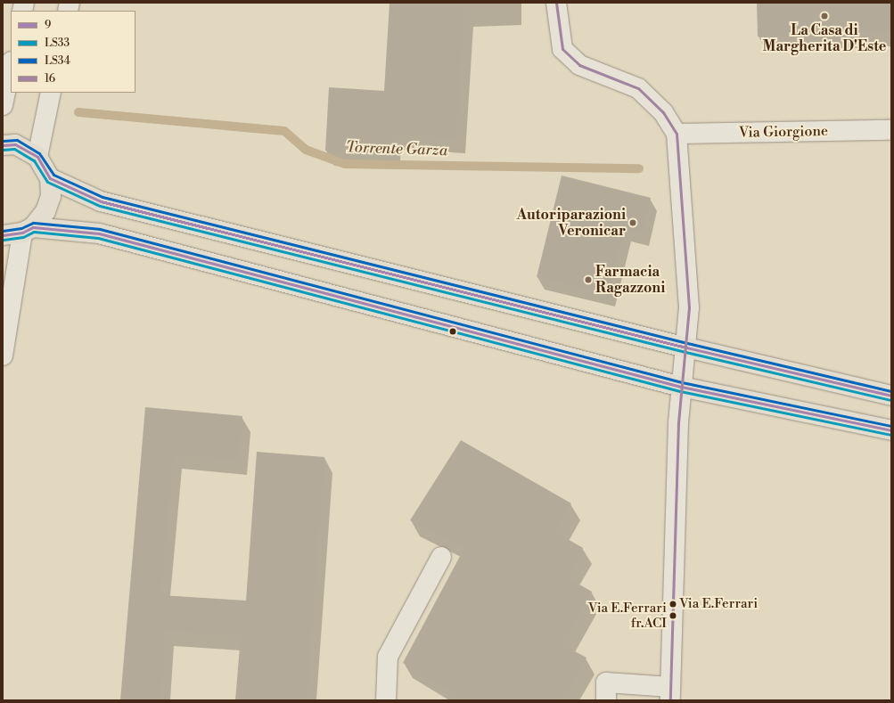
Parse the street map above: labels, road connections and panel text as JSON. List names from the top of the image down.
{
  "streets": {
    "street": ["Via Giorgione"]
  },
  "water": ["Torrente Garza"],
  "places": [
    "La Casa di Margherita D'Este",
    "Autoriparazioni Veronicar",
    "Farmacia Ragazzoni",
    "Via E.Ferrari",
    "Via E.Ferrari fr.ACI"
  ],
  "lines": [
    "transit line 16",
    "transit line LS34",
    "transit line 9",
    "transit line LS33"
  ],
  "legend": [
    "9",
    "LS33",
    "LS34",
    "16"
  ]
}
